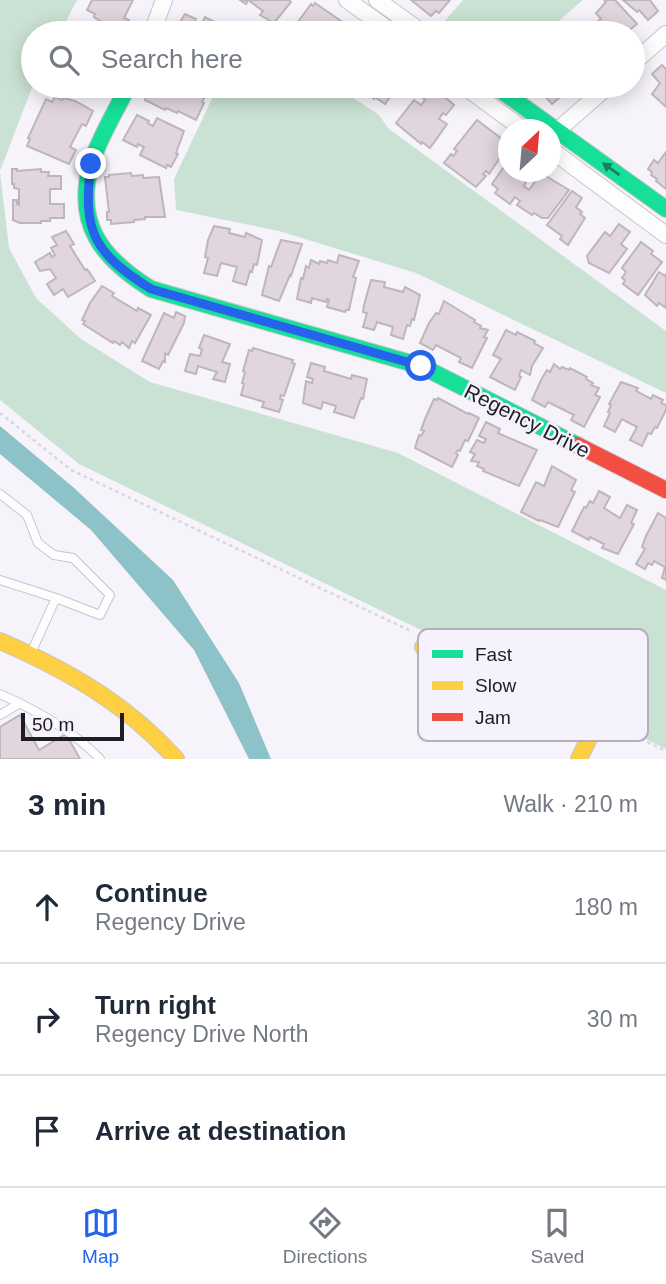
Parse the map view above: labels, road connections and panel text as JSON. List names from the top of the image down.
{
  "streets": {
    "street": ["Regency Drive"]
  },
  "legend": ["Fast", "Slow", "Jam"],
  "scale_bar": "50 m",
  "north": "top right",
  "page": {
    "search": "Search here",
    "scale": "50 m",
    "heading": ["3 min", "Walk · 210 m"],
    "list": [
      ["Continue", "Regency Drive", "180 m"],
      ["Turn right", "Regency Drive North", "30 m"],
      "Arrive at destination"
    ],
    "nav": ["Map", "Directions", "Saved"]
  }
}
